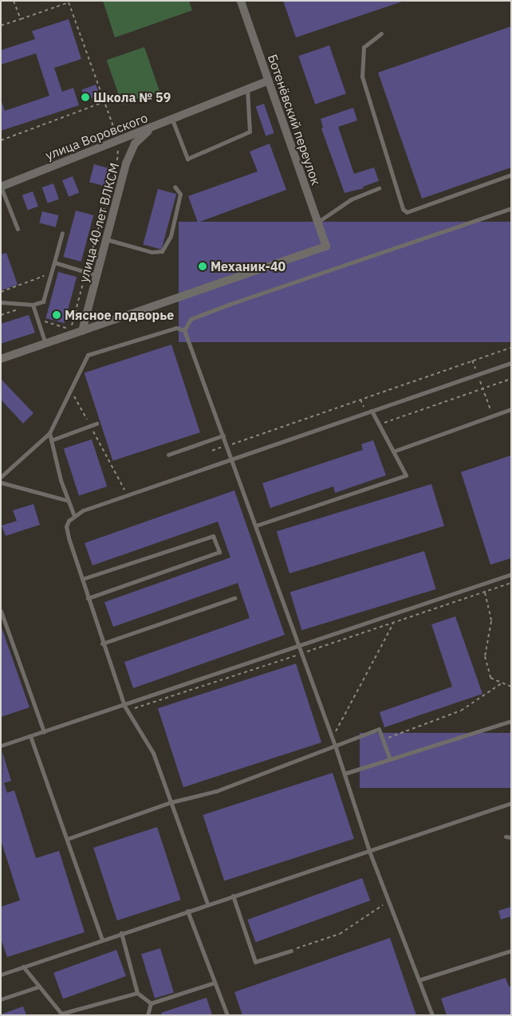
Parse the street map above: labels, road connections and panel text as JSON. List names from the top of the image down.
{
  "streets": {
    "street": ["Ботенёвский переулок", "улица Воровского", "улица 40 лет ВЛКСМ"]
  },
  "crossings": [
    ["Ботенёвский переулок", "улица Воровского"],
    ["Ботенёвский переулок", "улица 40 лет ВЛКСМ"],
    ["улица Воровского", "улица 40 лет ВЛКСМ"]
  ],
  "places": ["Школа № 59", "Механик-40", "Мясное подворье"]
}
